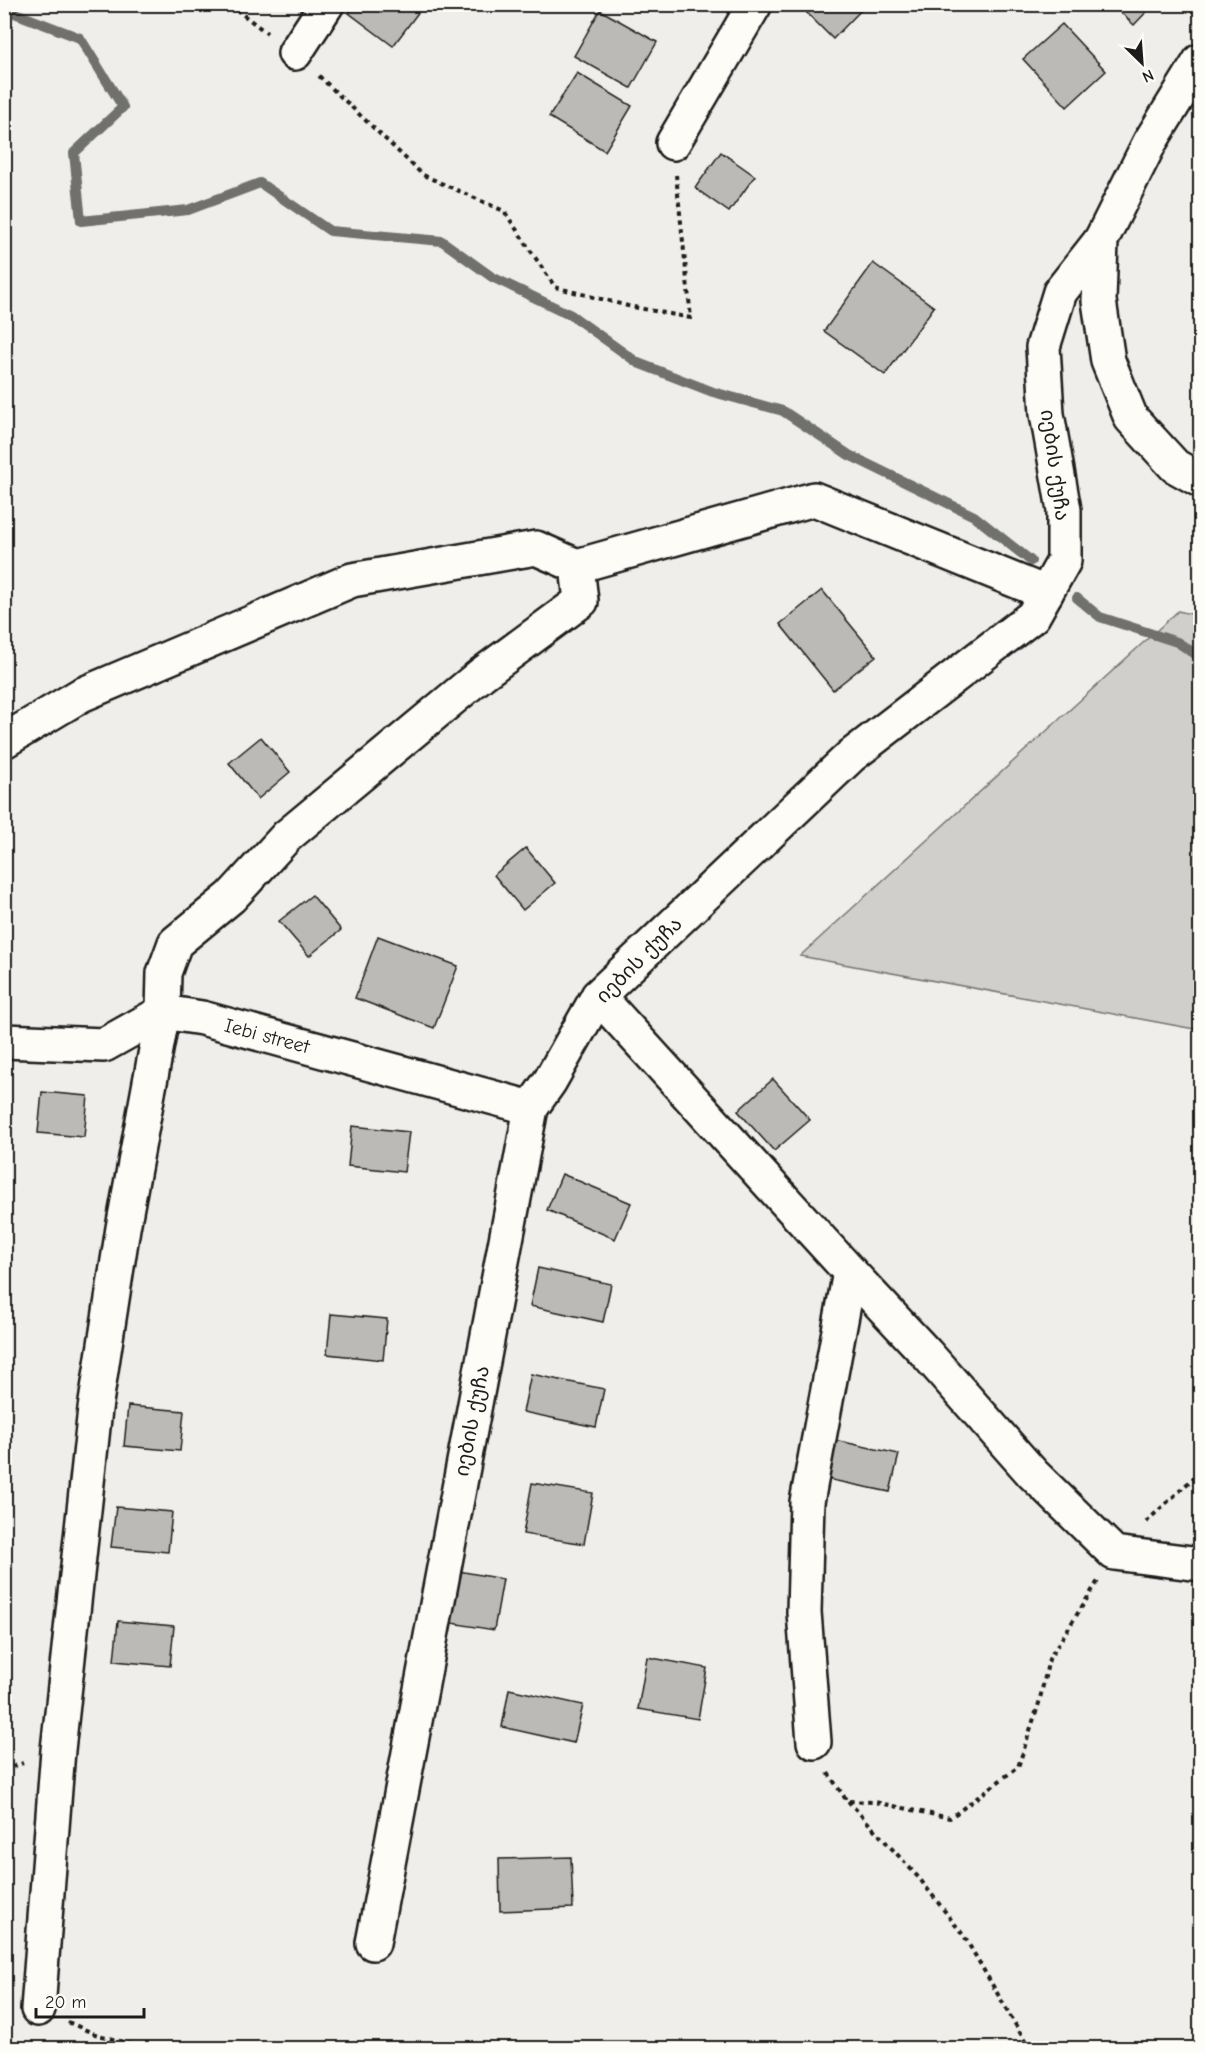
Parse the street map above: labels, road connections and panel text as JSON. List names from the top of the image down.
{
  "streets": {
    "street": ["იების ქუჩა", "Iebi street"]
  },
  "crossings": [
    ["იების ქუჩა", "Iebi street"]
  ],
  "scale_bar": "20 m",
  "north": "bottom right"
}
